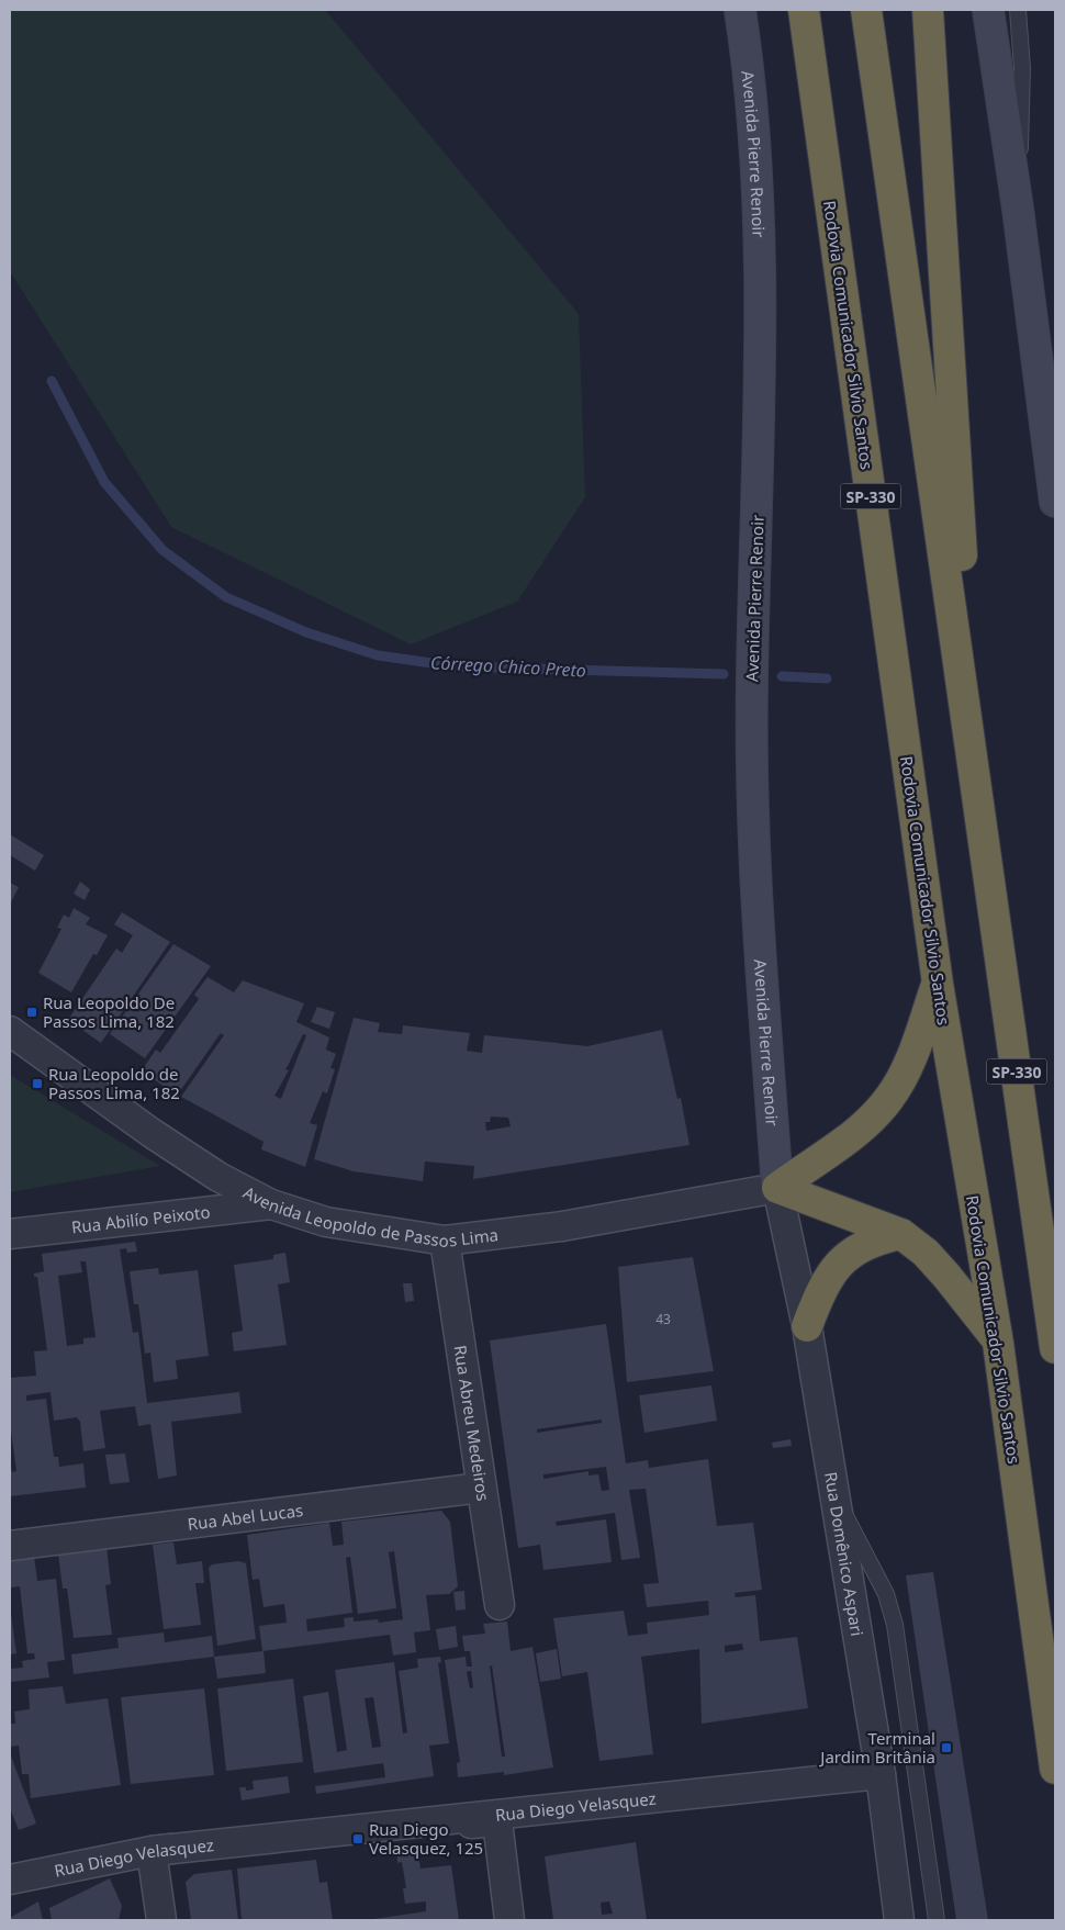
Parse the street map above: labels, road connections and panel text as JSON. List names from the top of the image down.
{
  "streets": {
    "highway": ["Rodovia Comunicador Silvio Santos", "SP-330"],
    "street": [
      "Avenida Pierre Renoir",
      "Avenida Leopoldo de Passos Lima",
      "Rua Abilío Peixoto",
      "Rua Abreu Medeiros",
      "Rua Abel Lucas",
      "Rua Domênico Aspari",
      "Rua Diego Velasquez"
    ]
  },
  "crossings": [
    ["Avenida Pierre Renoir", "Avenida Leopoldo de Passos Lima"],
    ["Avenida Pierre Renoir", "Rua Domênico Aspari"],
    ["Avenida Leopoldo de Passos Lima", "Rua Abilío Peixoto"],
    ["Avenida Leopoldo de Passos Lima", "Rua Abreu Medeiros"],
    ["Avenida Leopoldo de Passos Lima", "Rua Domênico Aspari"],
    ["Rua Abreu Medeiros", "Rua Abel Lucas"],
    ["Rua Domênico Aspari", "Rua Diego Velasquez"]
  ],
  "water": ["Córrego Chico Preto"],
  "places": {
    "transit": [
      "Rua Leopoldo De Passos Lima, 182",
      "Rua Leopoldo de Passos Lima, 182",
      "Terminal Jardim Britânia",
      "Rua Diego Velasquez, 125"
    ]
  },
  "house_numbers": ["43"]
}
